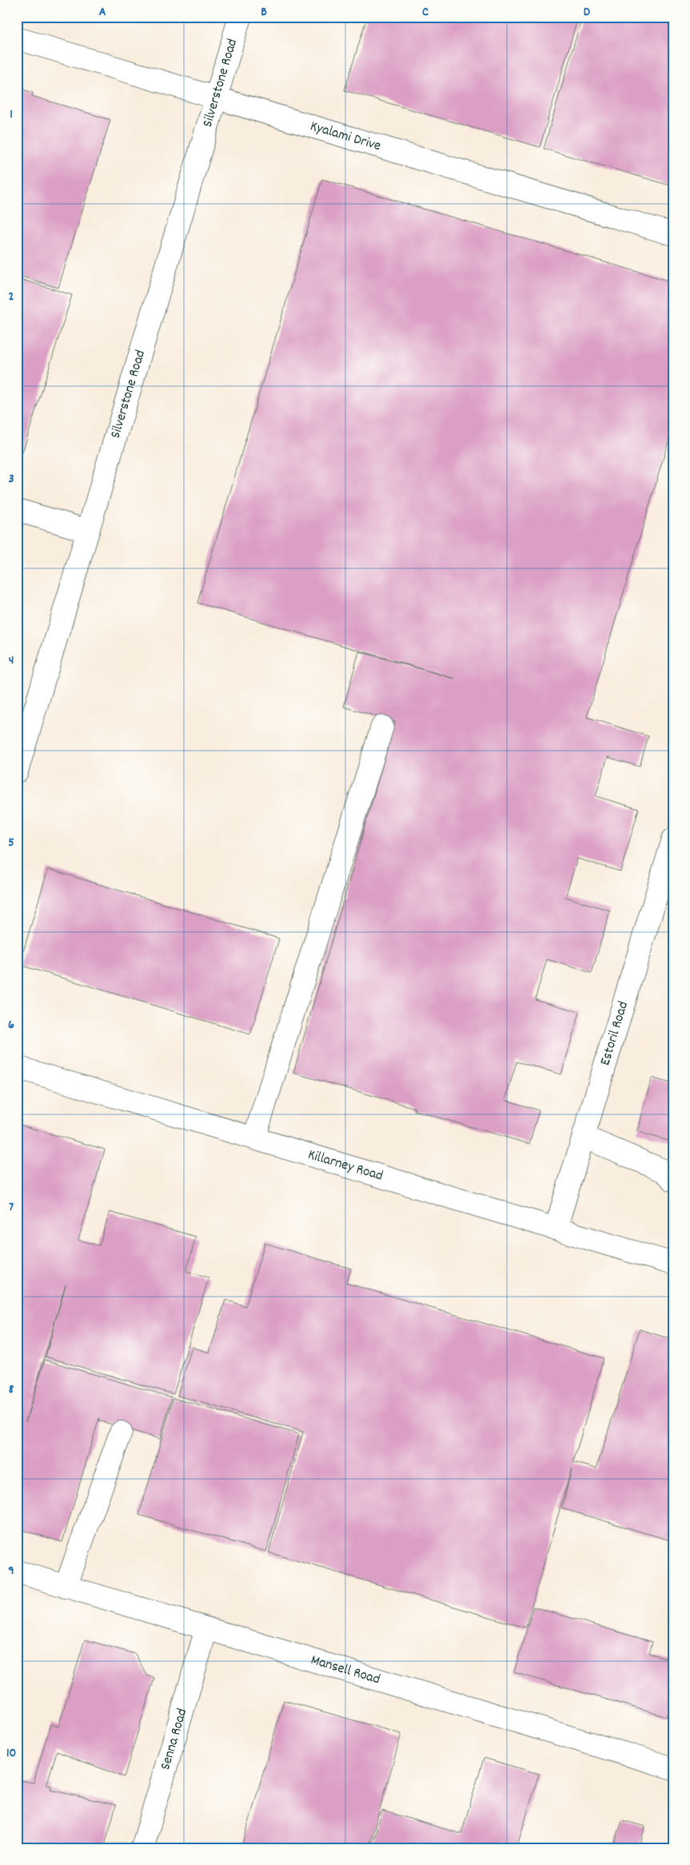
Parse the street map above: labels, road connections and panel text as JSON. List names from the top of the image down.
{
  "streets": {
    "street": [
      "Silverstone Road",
      "Kyalami Drive",
      "Estoril Road",
      "Killarney Road",
      "Mansell Road",
      "Senna Road"
    ]
  },
  "crossings": [
    ["Silverstone Road", "Kyalami Drive"],
    ["Estoril Road", "Killarney Road"],
    ["Mansell Road", "Senna Road"]
  ],
  "grid": {
    "columns": [
      "A",
      "B",
      "C",
      "D"
    ],
    "rows": [
      "1",
      "2",
      "3",
      "4",
      "5",
      "6",
      "7",
      "8",
      "9",
      "10"
    ]
  }
}
